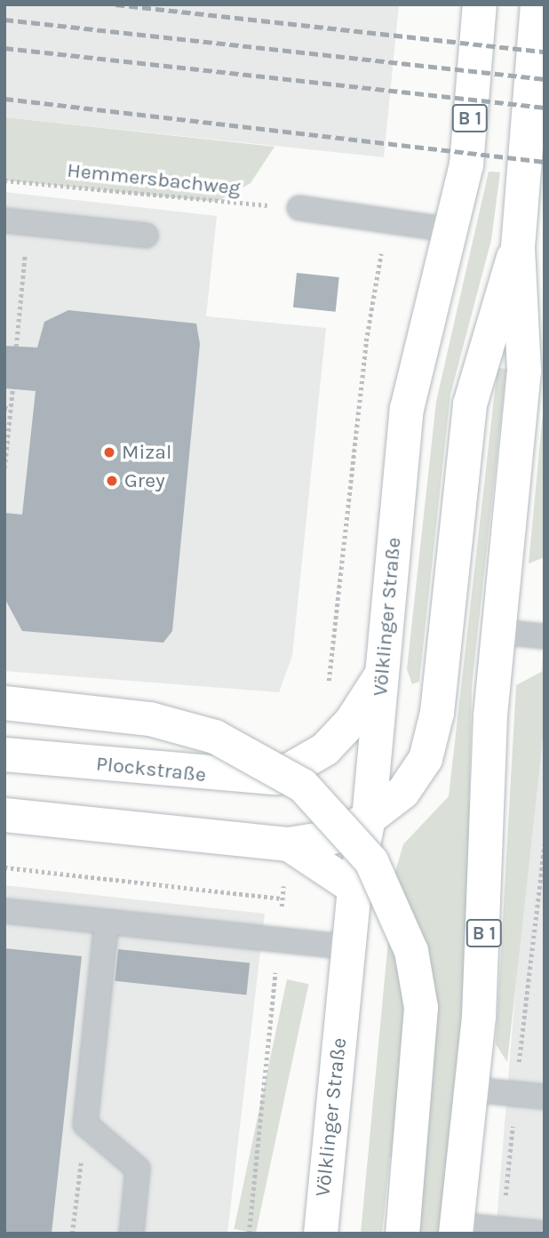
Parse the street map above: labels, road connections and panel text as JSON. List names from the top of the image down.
{
  "streets": {
    "main road": ["B 1", "Völklinger Straße", "Plockstraße"],
    "path": ["Hemmersbachweg"]
  },
  "crossings": [
    ["B 1", "Völklinger Straße"],
    ["Völklinger Straße", "Plockstraße"]
  ],
  "places": ["Mizal", "Grey"]
}
